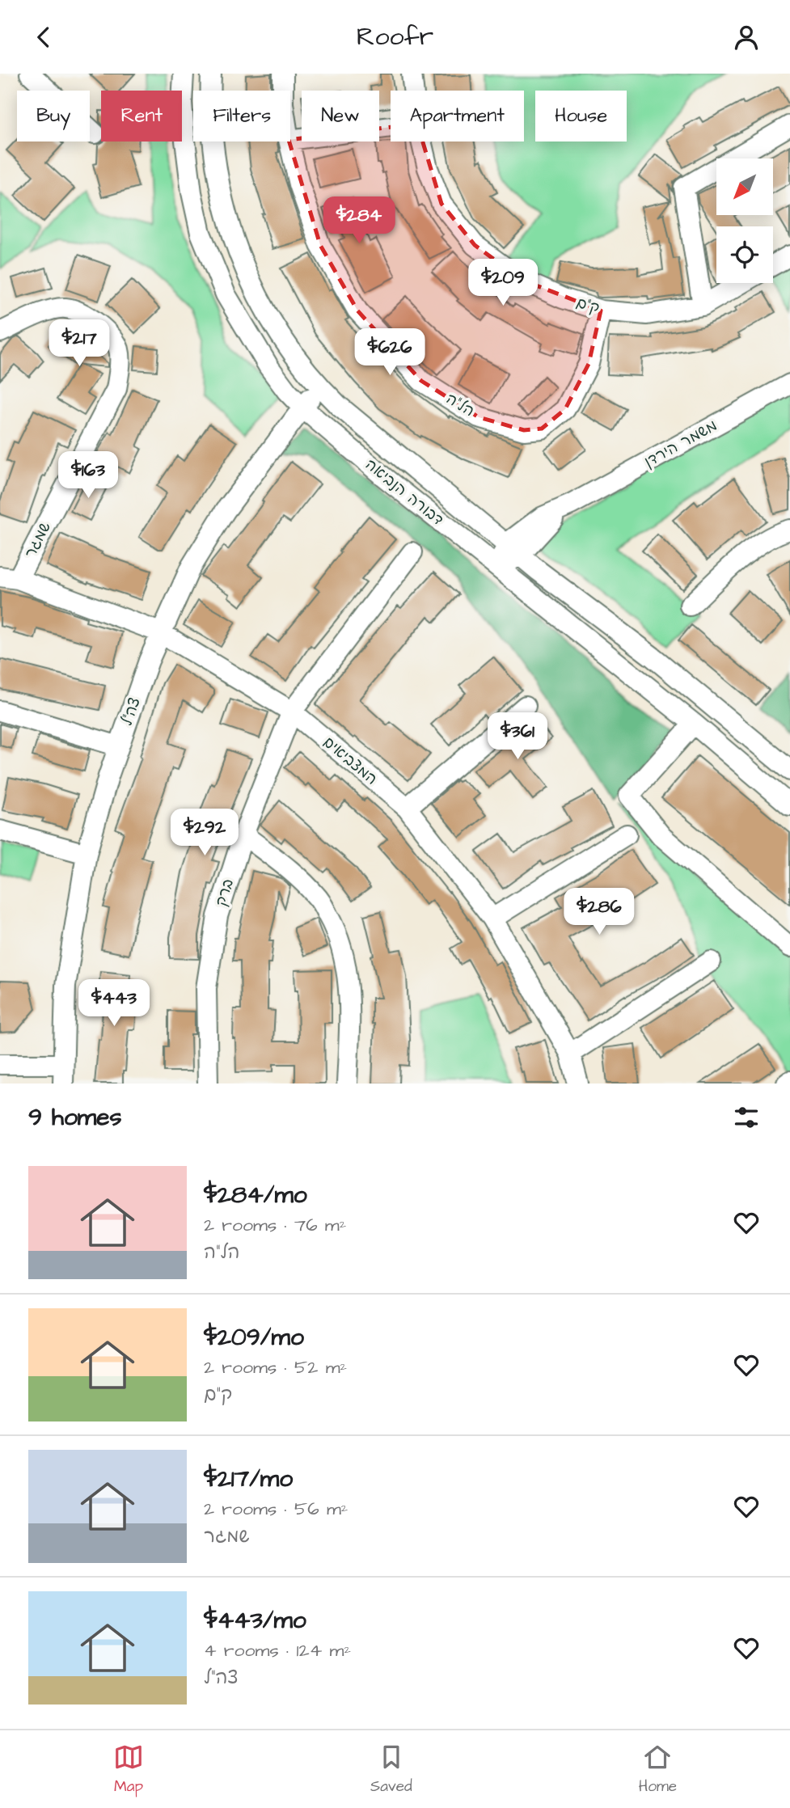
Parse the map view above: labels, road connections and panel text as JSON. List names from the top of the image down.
{
  "streets": {
    "street": [
      "ק\"ם",
      "הל\"ה",
      "משמר הירדן",
      "דבורה הנביאה",
      "שמגר",
      "צה\"ל",
      "המצביאים",
      "ברק"
    ]
  },
  "crossings": [
    ["ק\"ם", "הל\"ה"],
    ["משמר הירדן", "דבורה הנביאה"],
    ["דבורה הנביאה", "צה\"ל"],
    ["שמגר", "המצביאים"],
    ["צה\"ל", "המצביאים"],
    ["המצביאים", "ברק"]
  ],
  "north": "bottom left",
  "page": {
    "header": "Roofr",
    "chip": [
      "Buy",
      "Rent",
      "Filters",
      "New",
      "Apartment",
      "House"
    ],
    "price": [
      "$284",
      "$209",
      "$217",
      "$626",
      "$163",
      "$361",
      "$292",
      "$286",
      "$443"
    ],
    "heading": "9 homes",
    "list": [
      {
        "name": "$284/mo",
        "note": "2 rooms · 76 m² · הל\"ה"
      },
      {
        "name": "$209/mo",
        "note": "2 rooms · 52 m² · ק\"ם"
      },
      {
        "name": "$217/mo",
        "note": "2 rooms · 56 m² · שמגר"
      },
      {
        "name": "$443/mo",
        "note": "4 rooms · 124 m² · צה\"ל"
      }
    ],
    "tabs": ["Map", "Saved", "Home"]
  }
}
